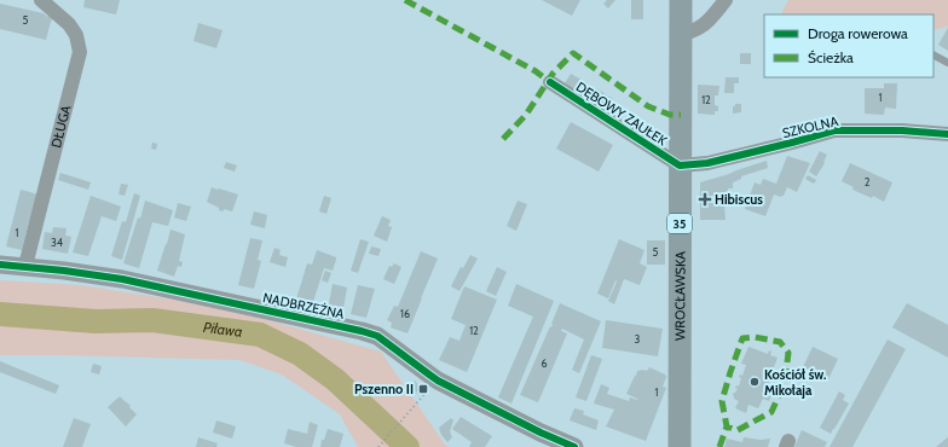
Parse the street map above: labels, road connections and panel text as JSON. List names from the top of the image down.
{
  "streets": {
    "main road": ["35", "WROCŁAWSKA"],
    "street": [
      "DĘBOWY ZAUŁEK",
      "DŁUGA",
      "SZKOLNA",
      "NADBRZEŻNA"
    ]
  },
  "crossings": [
    ["DĘBOWY ZAUŁEK", "SZKOLNA"],
    ["DĘBOWY ZAUŁEK", "WROCŁAWSKA"],
    ["DŁUGA", "NADBRZEŻNA"],
    ["SZKOLNA", "WROCŁAWSKA"]
  ],
  "water": ["Piława"],
  "places": {
    "health": ["Hibiscus"],
    "other": ["Kościół św. Mikołaja"],
    "transit": ["Pszenno II"]
  },
  "house_numbers": [
    "5",
    "1",
    "12",
    "2",
    "1",
    "34",
    "5",
    "16",
    "12",
    "3",
    "6",
    "1"
  ],
  "legend": ["Droga rowerowa", "Ścieżka"]
}
